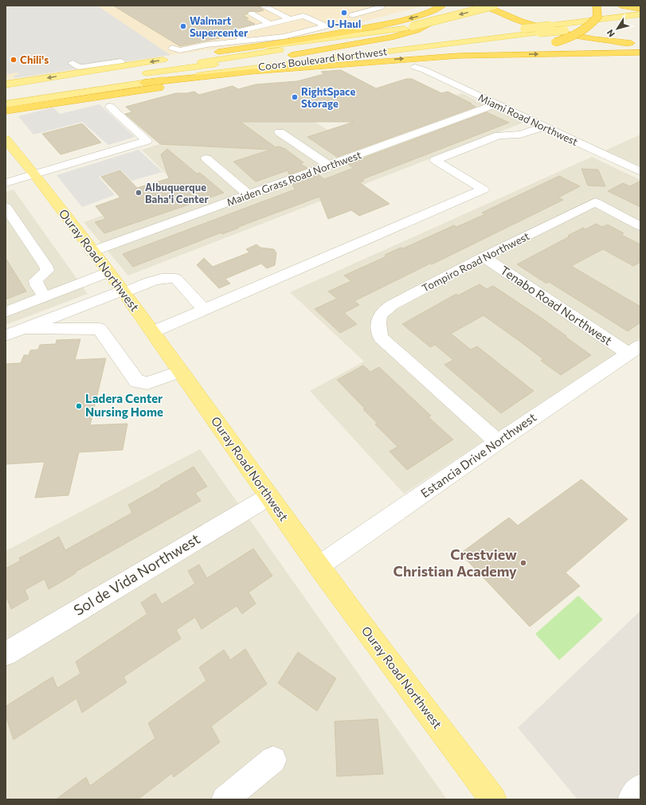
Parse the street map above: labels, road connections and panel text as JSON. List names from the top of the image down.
{
  "streets": {
    "main road": ["Coors Boulevard Northwest", "Ouray Road Northwest"],
    "street": [
      "Miami Road Northwest",
      "Maiden Grass Road Northwest",
      "Tompiro Road Northwest",
      "Tenabo Road Northwest",
      "Estancia Drive Northwest",
      "Sol de Vida Northwest"
    ]
  },
  "crossings": [
    ["Miami Road Northwest", "Maiden Grass Road Northwest"],
    ["Maiden Grass Road Northwest", "Ouray Road Northwest"],
    ["Ouray Road Northwest", "Estancia Drive Northwest"],
    ["Ouray Road Northwest", "Sol de Vida Northwest"],
    ["Tompiro Road Northwest", "Tenabo Road Northwest"],
    ["Tompiro Road Northwest", "Estancia Drive Northwest"],
    ["Tenabo Road Northwest", "Estancia Drive Northwest"]
  ],
  "places": [
    "U-Haul",
    "Walmart Supercenter",
    "Chili's",
    "RightSpace Storage",
    "Albuquerque Baha'i Center",
    "Ladera Center Nursing Home",
    "Crestview Christian Academy"
  ],
  "north": "bottom left"
}
